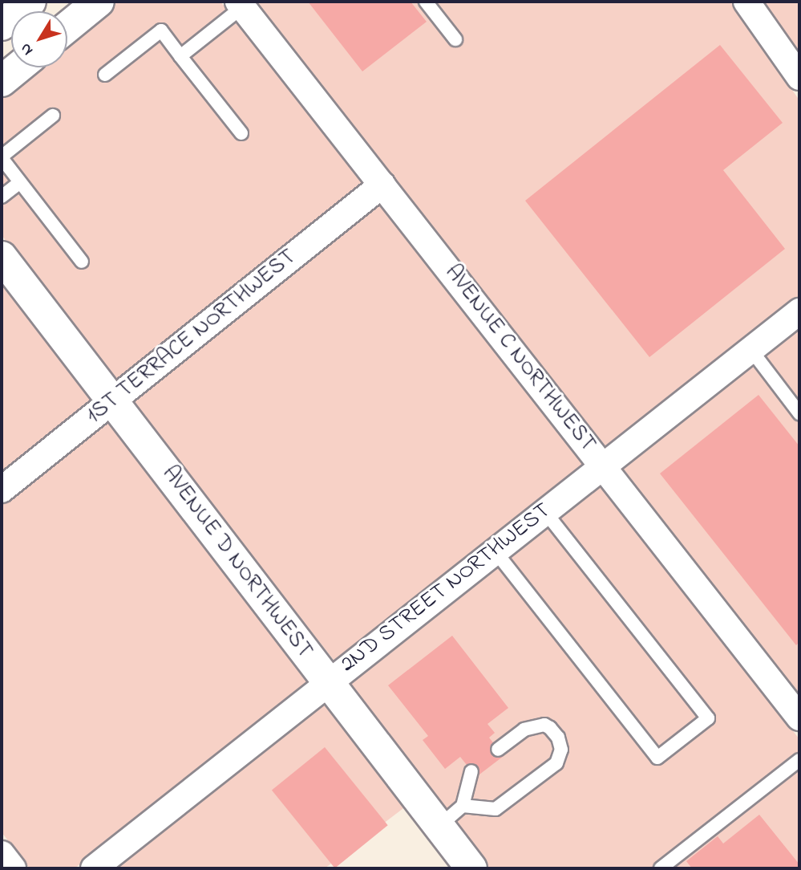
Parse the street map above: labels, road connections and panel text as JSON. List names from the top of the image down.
{
  "streets": {
    "street": [
      "1ST TERRACE NORTHWEST",
      "AVENUE C NORTHWEST",
      "AVENUE D NORTHWEST",
      "2ND STREET NORTHWEST"
    ]
  },
  "crossings": [
    ["1ST TERRACE NORTHWEST", "AVENUE C NORTHWEST"],
    ["1ST TERRACE NORTHWEST", "AVENUE D NORTHWEST"],
    ["AVENUE C NORTHWEST", "2ND STREET NORTHWEST"],
    ["AVENUE D NORTHWEST", "2ND STREET NORTHWEST"]
  ],
  "north": "bottom left"
}
